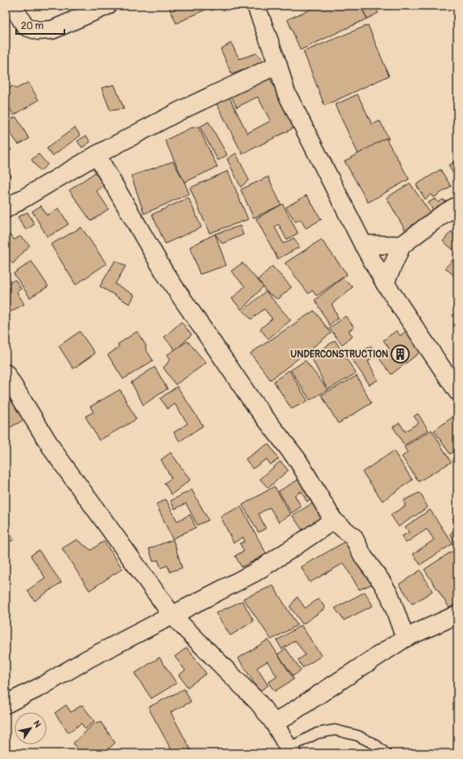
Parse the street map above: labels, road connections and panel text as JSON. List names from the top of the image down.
{
  "places": {
    "building": ["UNDERCONSTRUCTION"]
  },
  "scale_bar": "20 m",
  "north": "top right"
}
